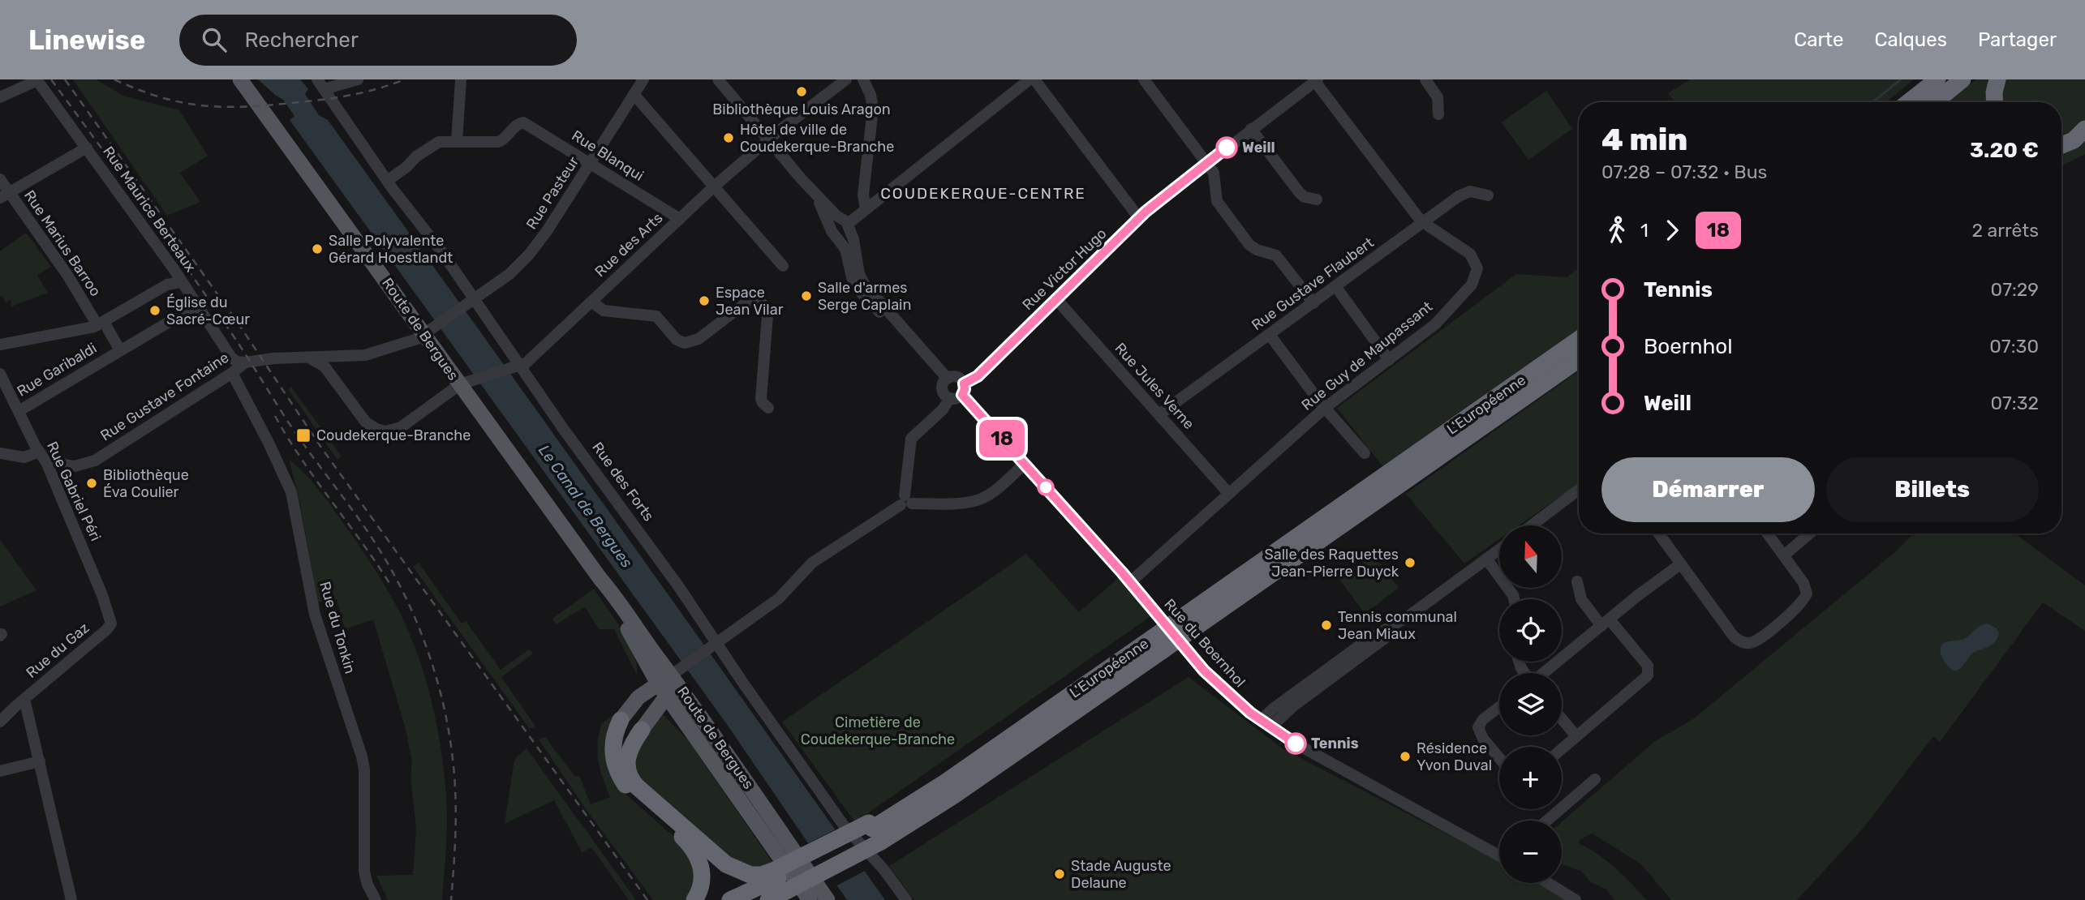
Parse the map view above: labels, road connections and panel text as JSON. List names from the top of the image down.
{
  "streets": {
    "highway": ["L'Européenne"],
    "main road": ["Route de Bergues"],
    "street": [
      "Rue Blanqui",
      "Rue Pasteur",
      "Rue Maurice Berteaux",
      "Rue Marius Barroo",
      "Rue des Arts",
      "Rue Victor Hugo",
      "Rue Gustave Flaubert",
      "Rue Guy de Maupassant",
      "Rue Garibaldi",
      "Rue Jules Verne",
      "Rue Gustave Fontaine",
      "Rue des Forts",
      "Rue Gabriel Péri",
      "Rue du Tonkin",
      "Rue du Boernhol",
      "Rue du Gaz"
    ]
  },
  "crossings": [
    ["Rue Blanqui", "Rue Pasteur"],
    ["Rue Blanqui", "Rue des Arts"],
    ["Rue Pasteur", "Route de Bergues"],
    ["Rue Pasteur", "Rue Gustave Fontaine"],
    ["Rue Pasteur", "Rue des Forts"],
    ["Rue Maurice Berteaux", "Rue Garibaldi"],
    ["Rue Maurice Berteaux", "Rue Gustave Fontaine"],
    ["Rue Maurice Berteaux", "Rue du Tonkin"],
    ["Rue Marius Barroo", "Rue Garibaldi"],
    ["Rue des Arts", "Rue des Forts"],
    ["Rue Victor Hugo", "Rue Guy de Maupassant"],
    ["Rue Victor Hugo", "Rue Jules Verne"],
    ["Rue Victor Hugo", "Rue du Boernhol"],
    ["Rue Gustave Flaubert", "Rue Guy de Maupassant"],
    ["Rue Gustave Flaubert", "Rue Jules Verne"],
    ["Route de Bergues", "Rue Gustave Fontaine"],
    ["Route de Bergues", "L'Européenne"],
    ["Rue Guy de Maupassant", "Rue Jules Verne"],
    ["Rue Guy de Maupassant", "Rue du Boernhol"],
    ["Rue Garibaldi", "Rue Gabriel Péri"],
    ["Rue Gustave Fontaine", "Rue Gabriel Péri"],
    ["Rue Gustave Fontaine", "Rue du Tonkin"],
    ["Rue Gabriel Péri", "Rue du Gaz"]
  ],
  "districts": ["COUDEKERQUE-CENTRE"],
  "water": ["Le Canal de Bergues"],
  "parks": ["Cimetière de Coudekerque-Branche"],
  "places": {
    "other": [
      "Bibliothèque Louis Aragon",
      "Hôtel de ville de Coudekerque-Branche",
      "Weill",
      "Salle Polyvalente Gérard Hoestlandt",
      "Salle d'armes Serge Caplain",
      "Espace Jean Vilar",
      "Église du Sacré-Cœur",
      "Bibliothèque Éva Coulier",
      "Salle des Raquettes Jean-Pierre Duyck",
      "Tennis communal Jean Miaux",
      "Tennis",
      "Résidence Yvon Duval",
      "Stade Auguste Delaune"
    ],
    "transit": ["Coudekerque-Branche"]
  },
  "lines": ["bus line 18"],
  "north": "top",
  "page": {
    "header": "Linewise",
    "search": "Rechercher",
    "nav": ["Carte", "Calques", "Partager"],
    "on_map": "18",
    "heading": ["4 min", "07:28 – 07:32 · Bus", "3.20 €"],
    "legs": ["1", "18", "2 arrêts"],
    "list": [
      {
        "name": "Tennis",
        "value": "07:29"
      },
      {
        "name": "Boernhol",
        "value": "07:30"
      },
      {
        "name": "Weill",
        "value": "07:32"
      }
    ],
    "buttons": ["Démarrer", "Billets"],
    "map_buttons": ["+", "−"]
  }
}
